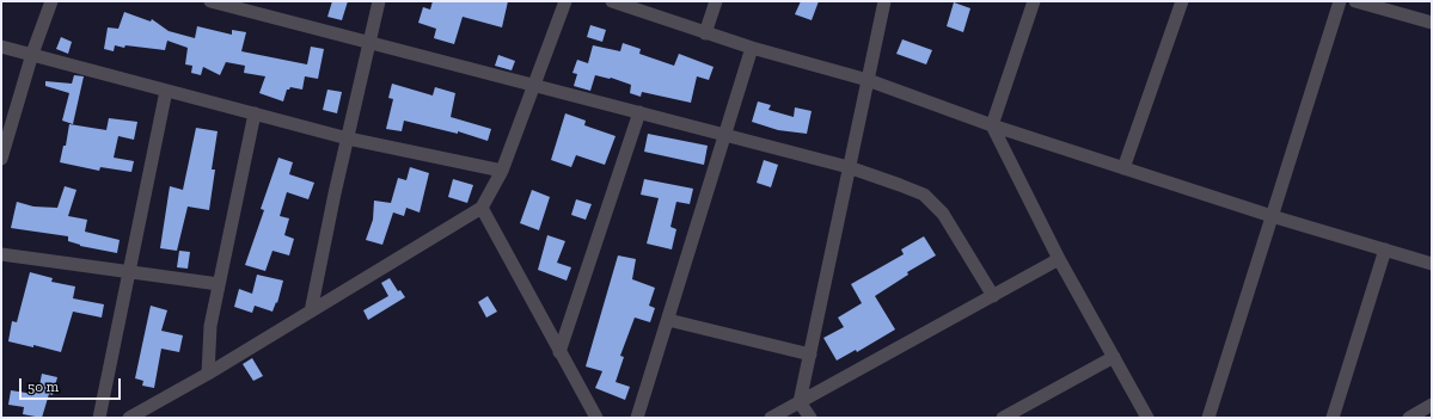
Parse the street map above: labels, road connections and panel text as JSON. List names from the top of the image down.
{
  "scale_bar": "50 m"
}
